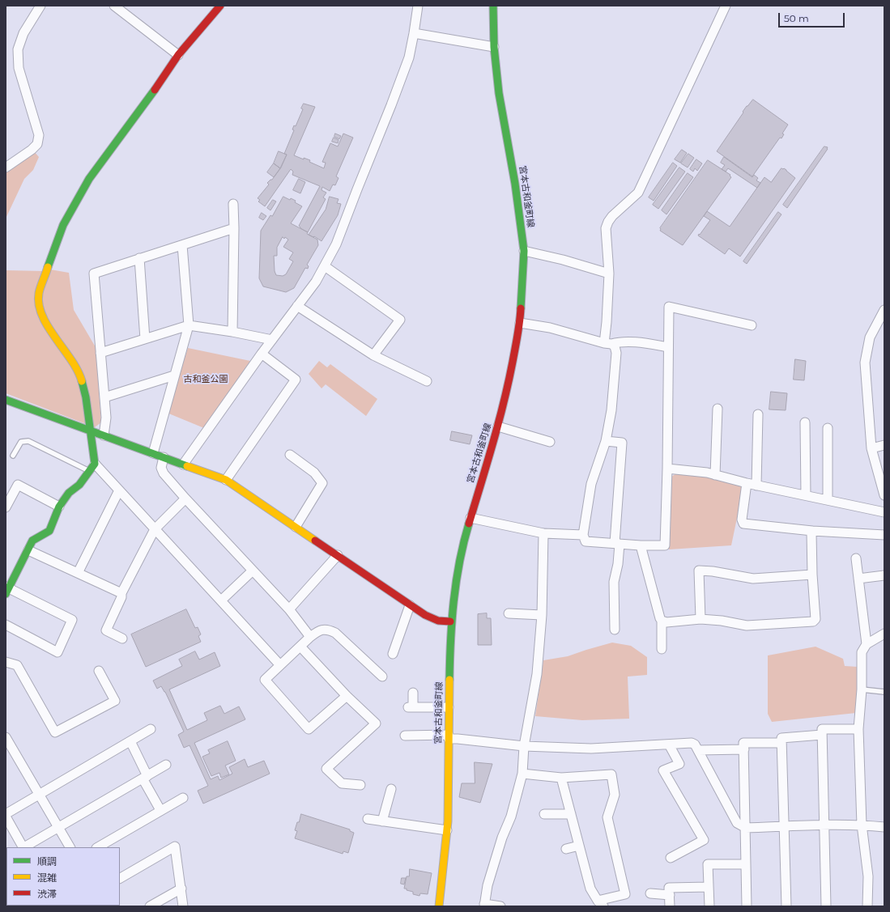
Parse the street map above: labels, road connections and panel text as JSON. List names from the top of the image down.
{
  "streets": {
    "street": ["宮本古和釜町線"]
  },
  "parks": ["古和釜公園"],
  "legend": ["順調", "混雑", "渋滞"],
  "scale_bar": "50 m"
}
